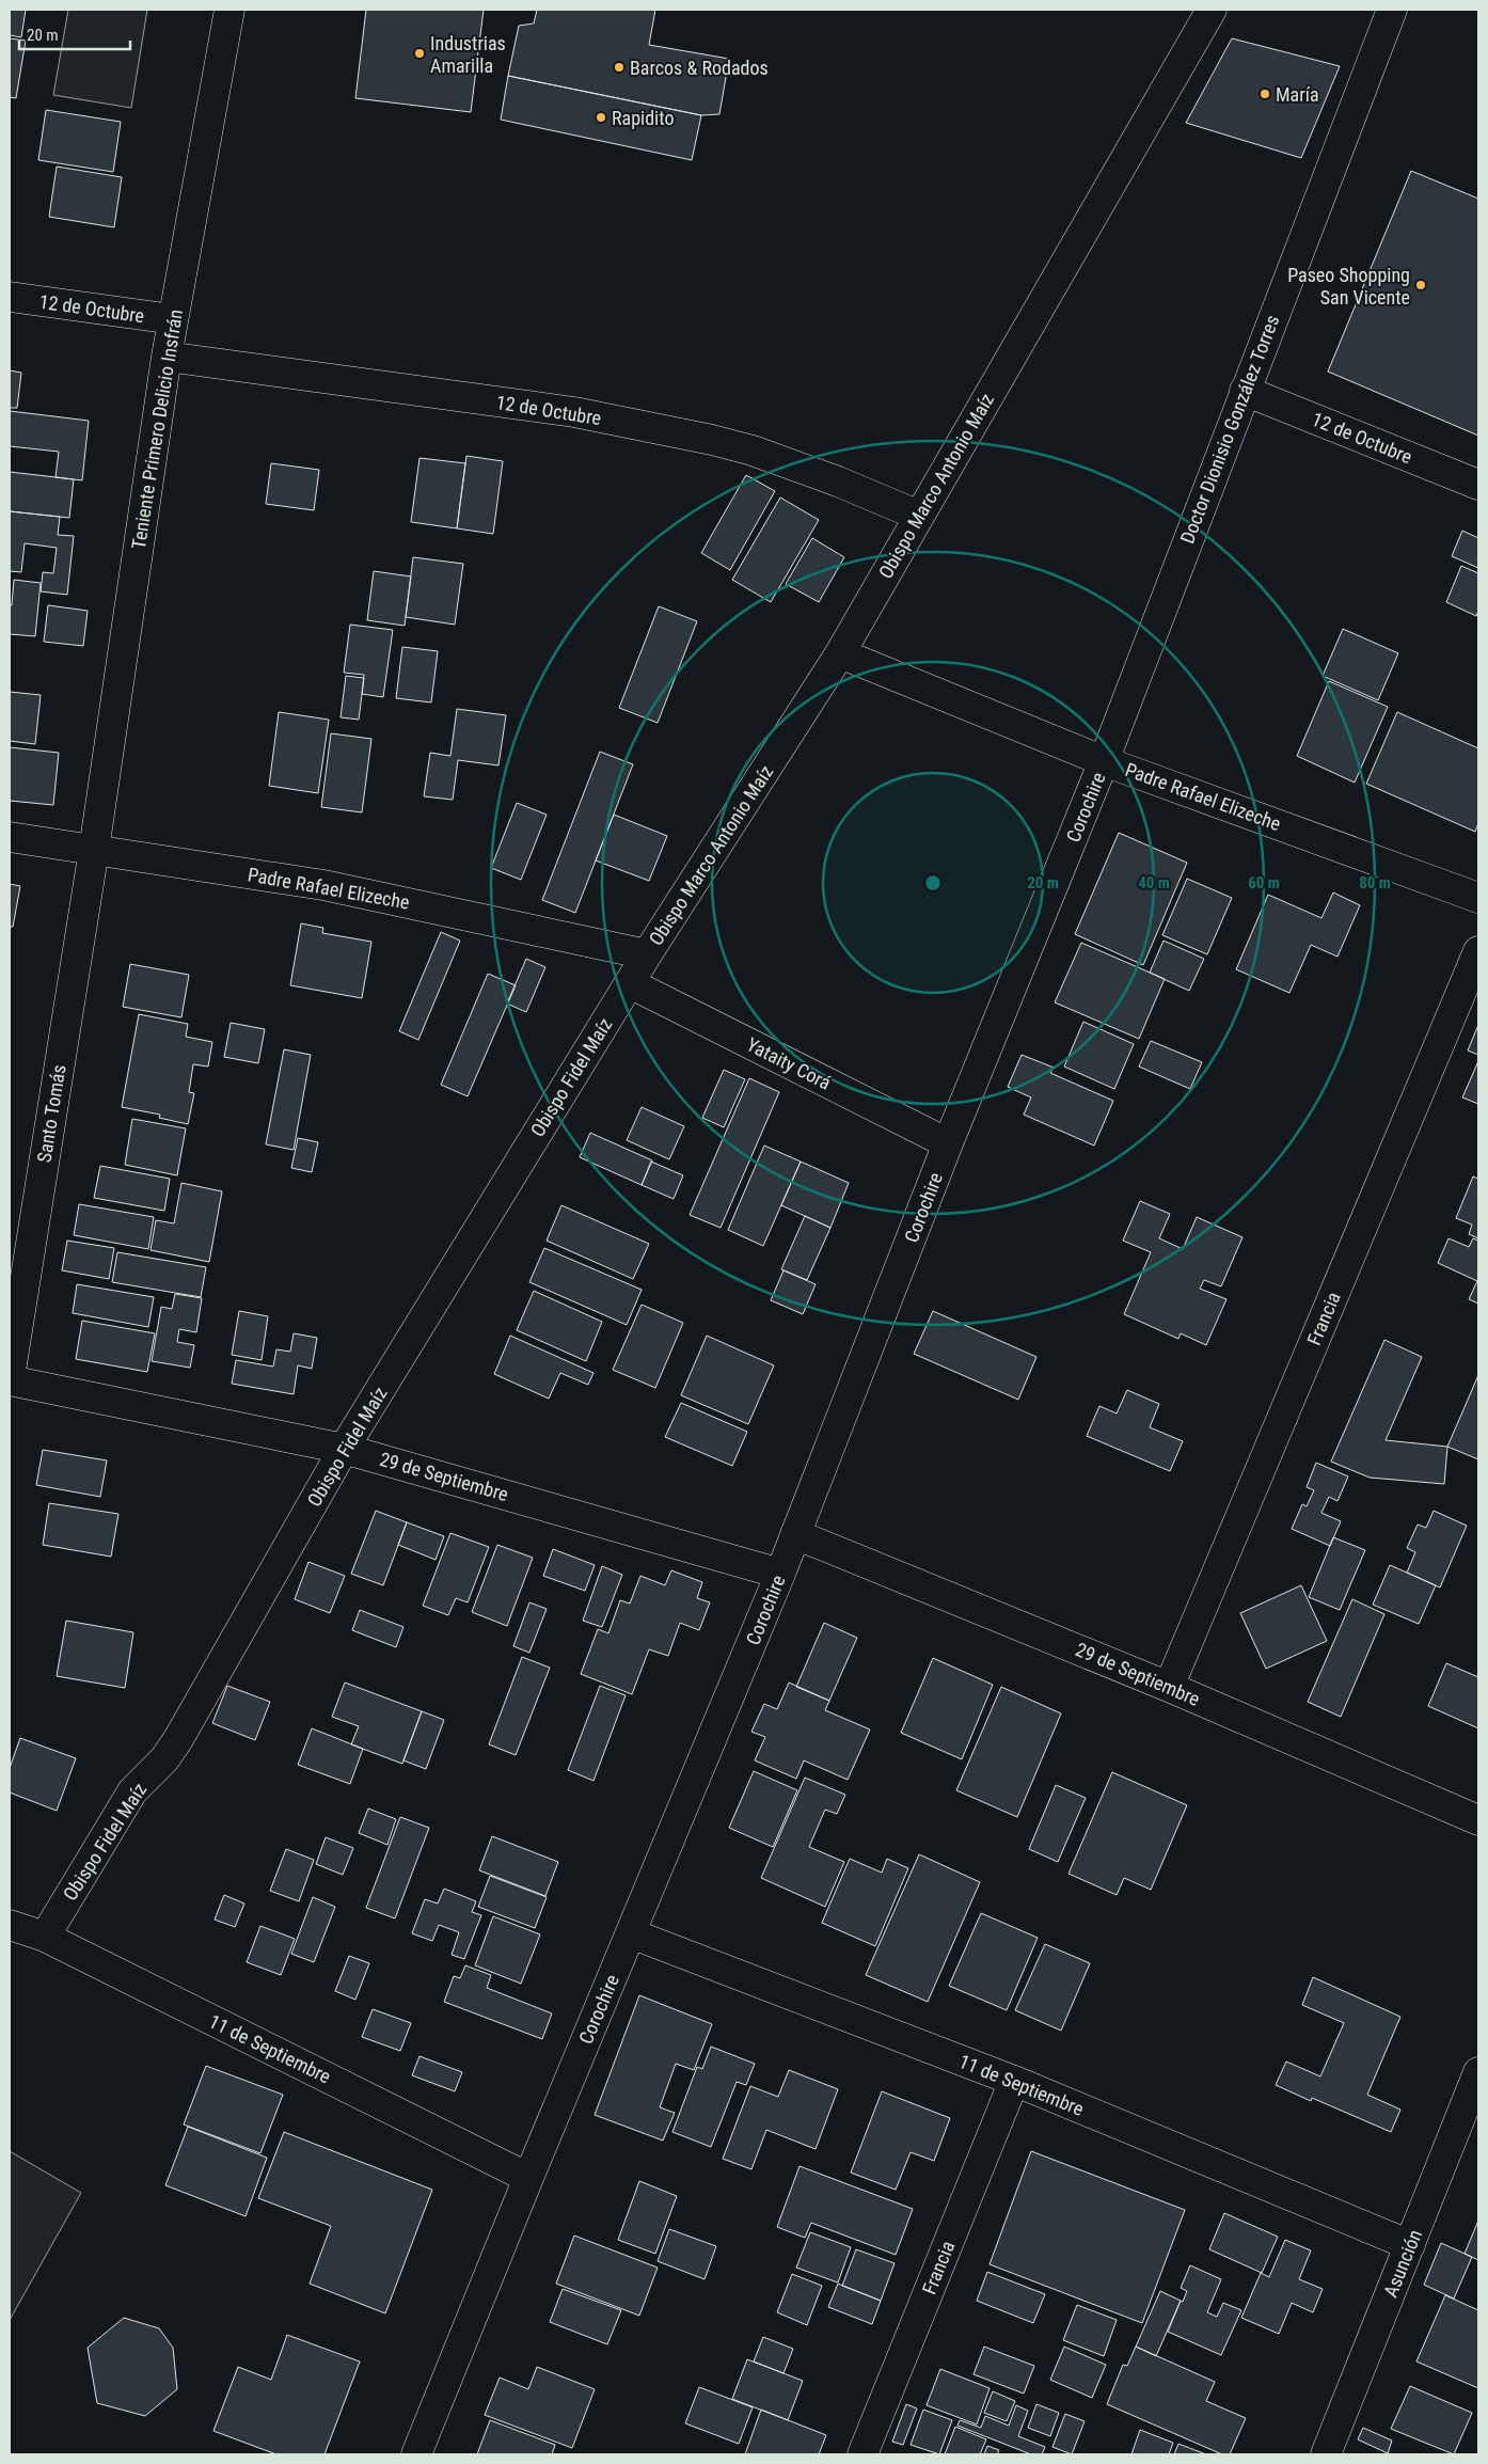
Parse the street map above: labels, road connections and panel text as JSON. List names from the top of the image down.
{
  "streets": {
    "street": [
      "12 de Octubre",
      "Teniente Primero Delicio Insfrán",
      "Doctor Dionisio González Torres",
      "Obispo Marco Antonio Maíz",
      "Padre Rafael Elizeche",
      "Corochire",
      "Yataity Corá",
      "Obispo Fidel Maíz",
      "Santo Tomás",
      "Francia",
      "29 de Septiembre",
      "11 de Septiembre",
      "Asunción"
    ]
  },
  "crossings": [
    ["12 de Octubre", "Teniente Primero Delicio Insfrán"],
    ["12 de Octubre", "Doctor Dionisio González Torres"],
    ["12 de Octubre", "Obispo Marco Antonio Maíz"],
    ["Teniente Primero Delicio Insfrán", "Padre Rafael Elizeche"],
    ["Teniente Primero Delicio Insfrán", "Santo Tomás"],
    ["Doctor Dionisio González Torres", "Padre Rafael Elizeche"],
    ["Doctor Dionisio González Torres", "Corochire"],
    ["Obispo Marco Antonio Maíz", "Padre Rafael Elizeche"],
    ["Obispo Marco Antonio Maíz", "Obispo Fidel Maíz"],
    ["Padre Rafael Elizeche", "Corochire"],
    ["Padre Rafael Elizeche", "Obispo Fidel Maíz"],
    ["Padre Rafael Elizeche", "Santo Tomás"],
    ["Corochire", "Yataity Corá"],
    ["Corochire", "29 de Septiembre"],
    ["Corochire", "11 de Septiembre"],
    ["Yataity Corá", "Obispo Fidel Maíz"],
    ["Obispo Fidel Maíz", "29 de Septiembre"],
    ["Obispo Fidel Maíz", "11 de Septiembre"],
    ["Santo Tomás", "29 de Septiembre"],
    ["Francia", "29 de Septiembre"],
    ["Francia", "11 de Septiembre"],
    ["11 de Septiembre", "Asunción"]
  ],
  "places": [
    "Industrias Amarilla",
    "Barcos & Rodados",
    "María",
    "Rapidito",
    "Paseo Shopping San Vicente"
  ],
  "scale_bar": "20 m",
  "rings": [
    "20 m",
    "40 m",
    "60 m",
    "80 m"
  ]
}
